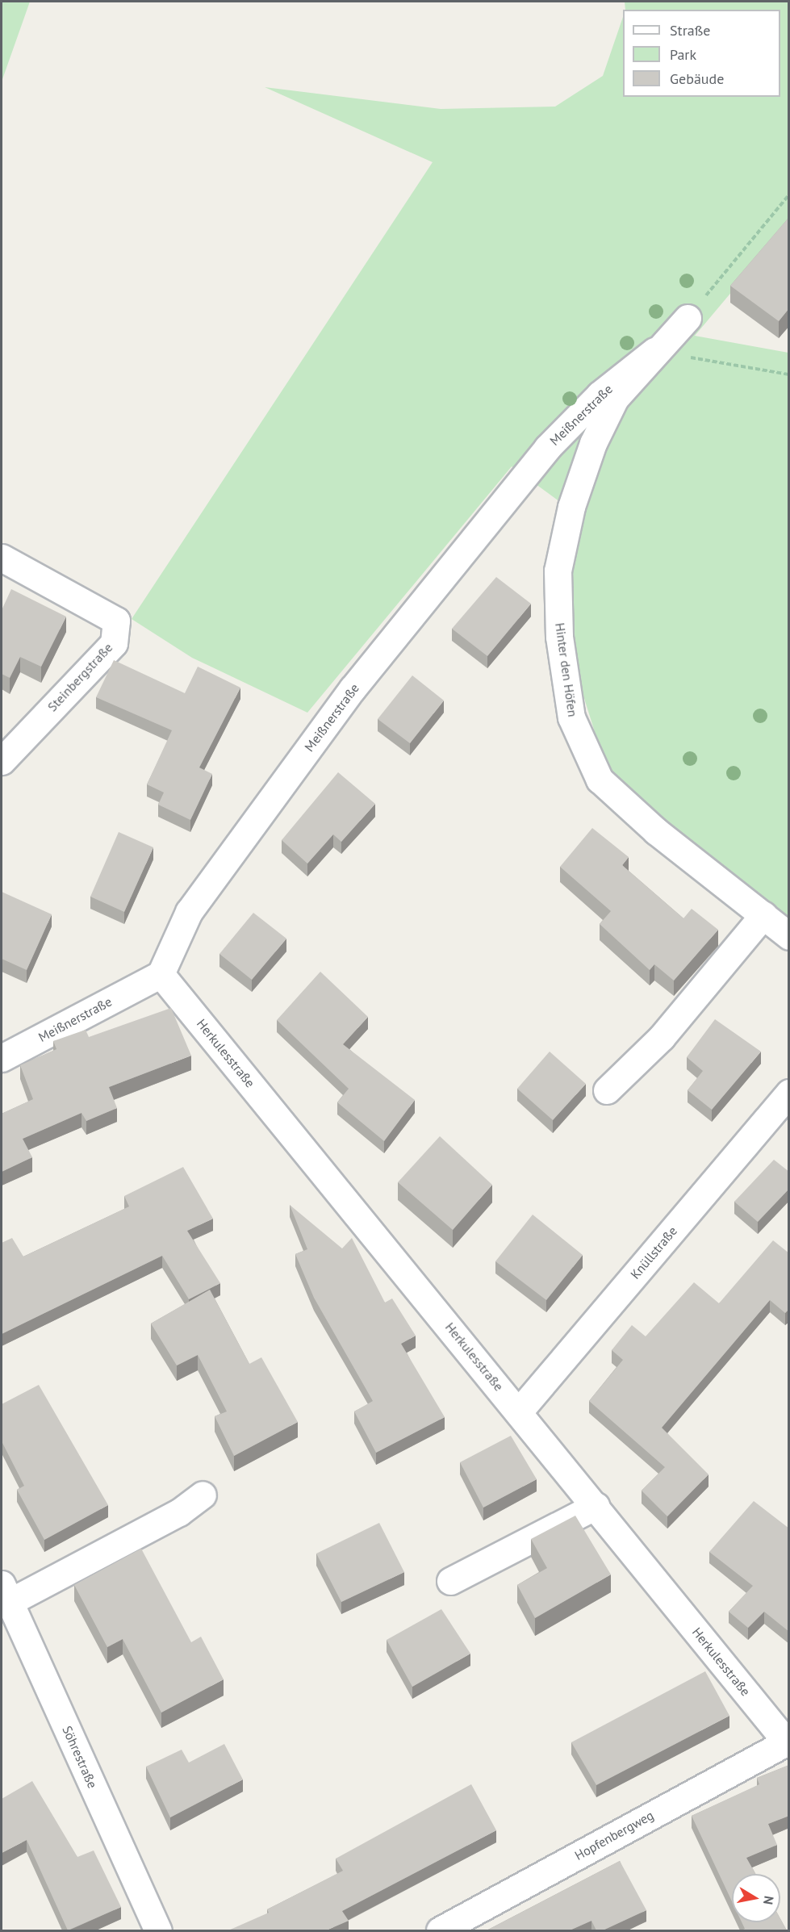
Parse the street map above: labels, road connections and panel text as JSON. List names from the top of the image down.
{
  "streets": {
    "street": [
      "Meißnerstraße",
      "Hinter den Höfen",
      "Steinbergstraße",
      "Herkulesstraße",
      "Knüllstraße",
      "Söhrestraße",
      "Hopfenbergweg"
    ]
  },
  "crossings": [
    ["Meißnerstraße", "Hinter den Höfen"],
    ["Meißnerstraße", "Herkulesstraße"],
    ["Herkulesstraße", "Knüllstraße"],
    ["Herkulesstraße", "Hopfenbergweg"]
  ],
  "legend": ["Straße", "Park", "Gebäude"],
  "north": "right"
}
